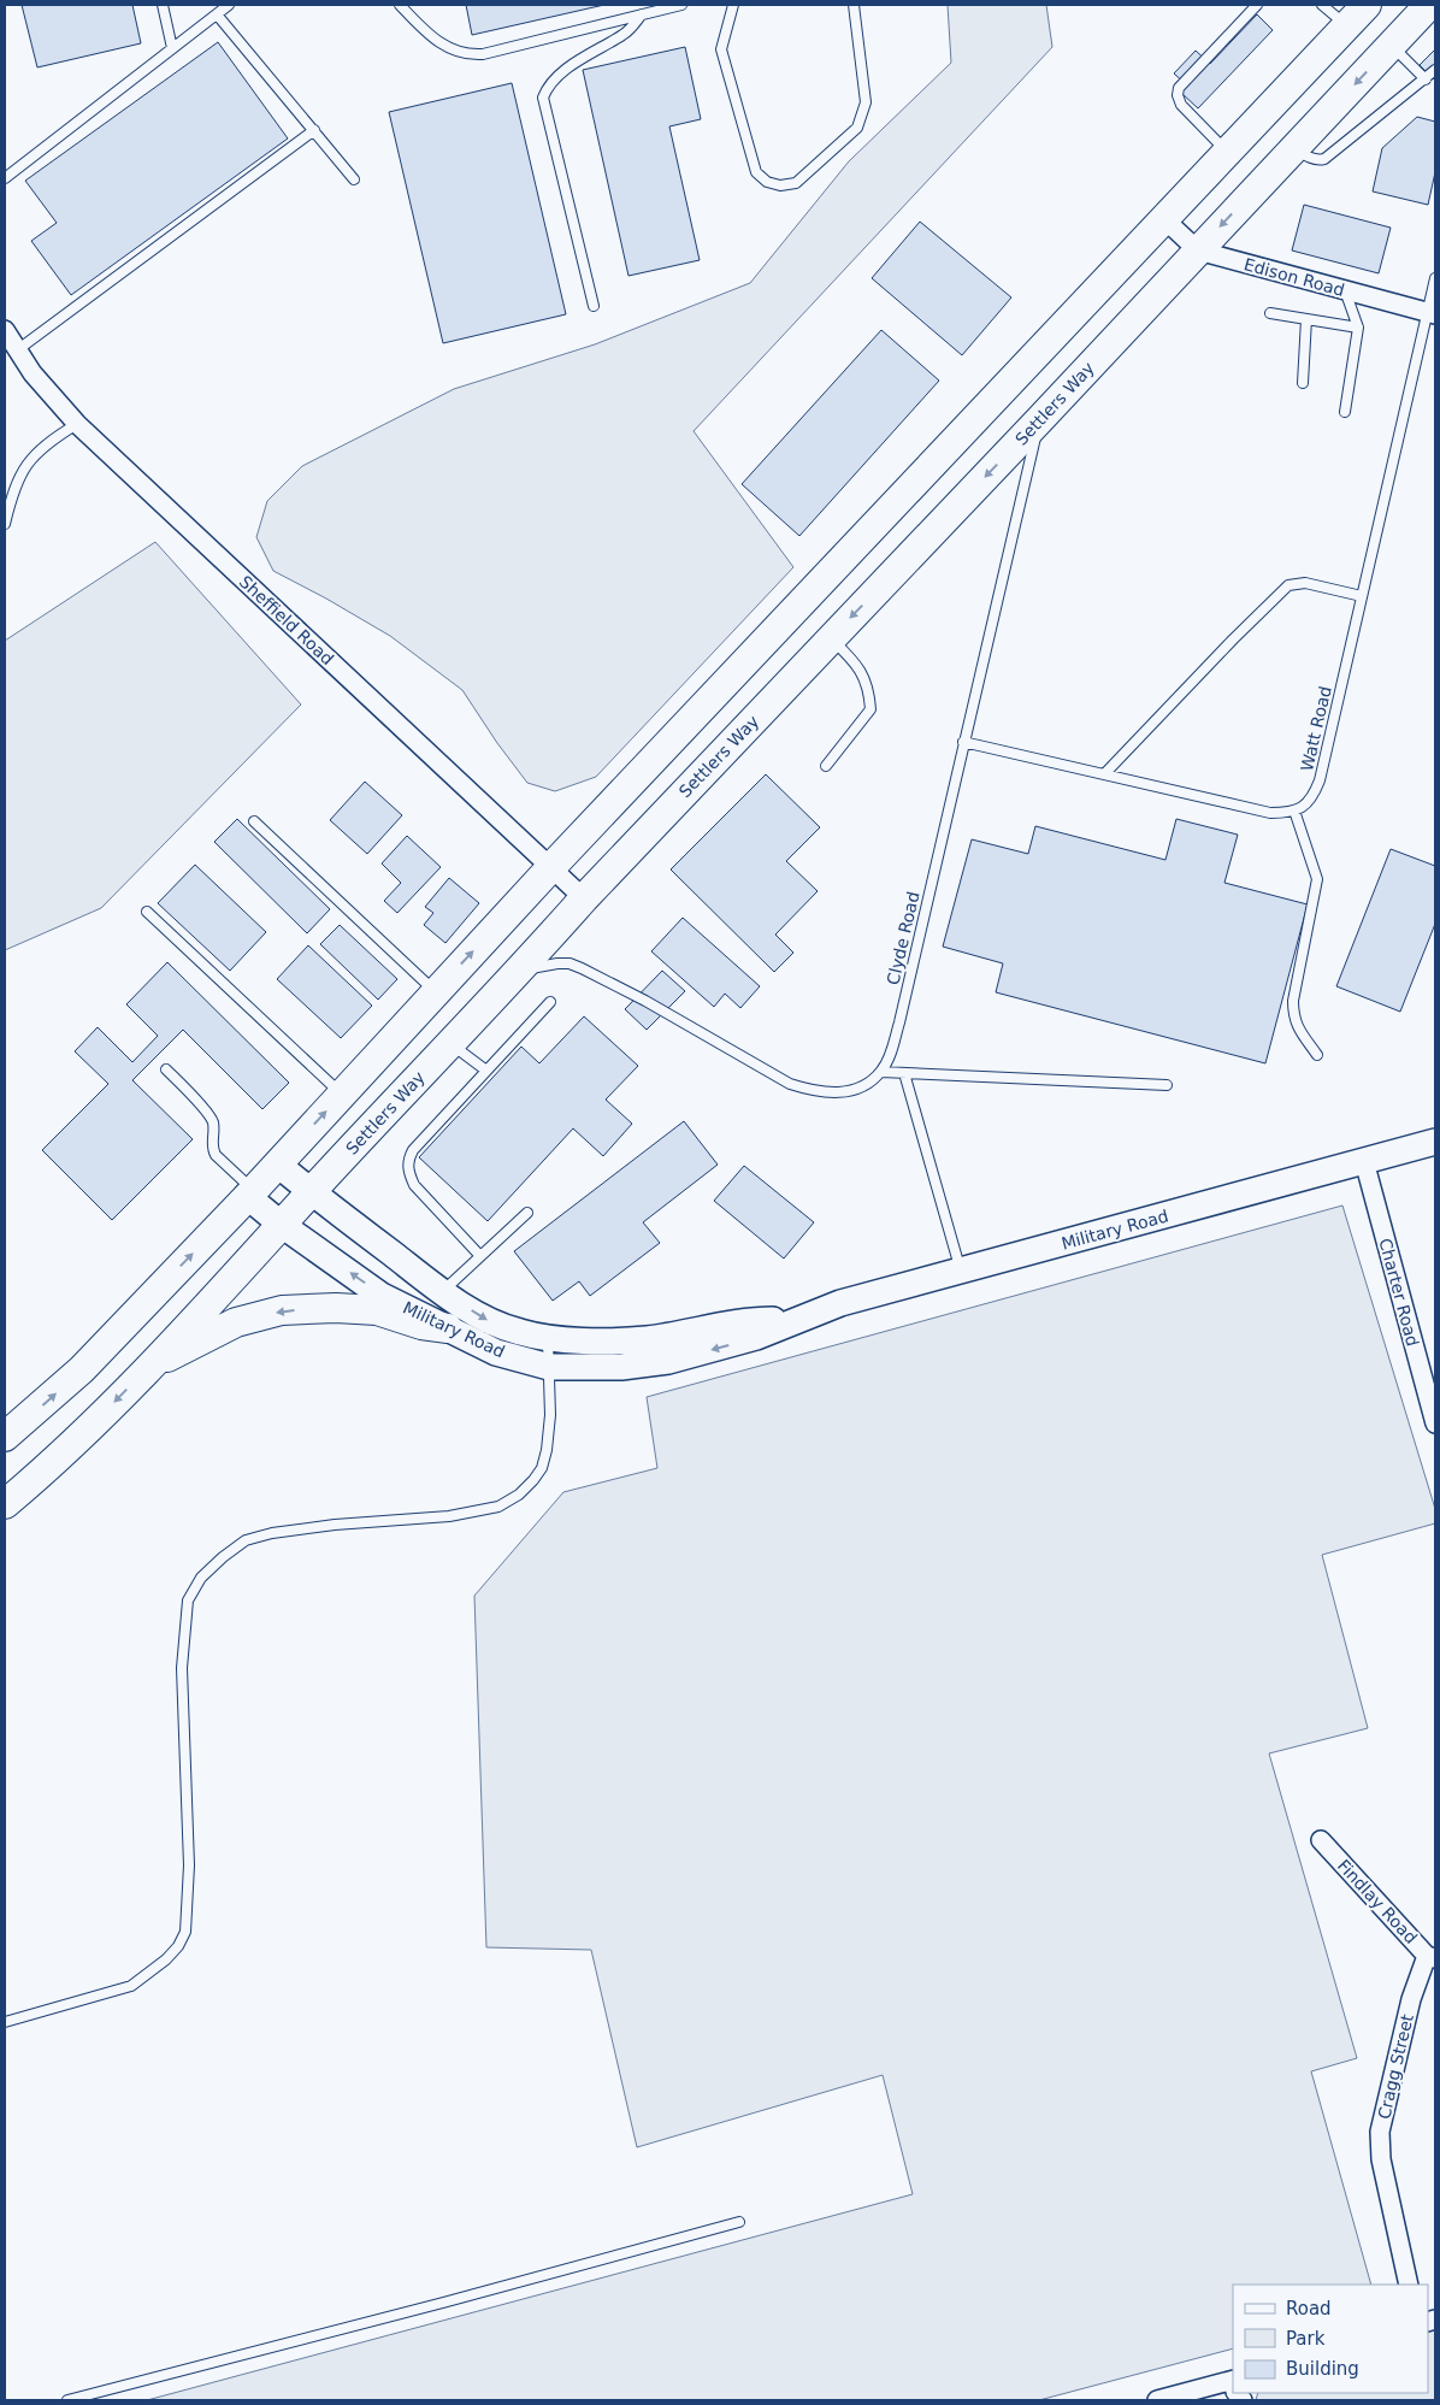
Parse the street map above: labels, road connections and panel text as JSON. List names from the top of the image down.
{
  "streets": {
    "main road": ["Settlers Way"],
    "street": [
      "Edison Road",
      "Sheffield Road",
      "Military Road",
      "Charter Road",
      "Findlay Road",
      "Cragg Street"
    ],
    "lane": ["Watt Road", "Clyde Road"]
  },
  "crossings": [
    ["Edison Road", "Settlers Way"],
    ["Edison Road", "Watt Road"],
    ["Settlers Way", "Sheffield Road"],
    ["Settlers Way", "Clyde Road"],
    ["Settlers Way", "Military Road"],
    ["Military Road", "Charter Road"],
    ["Findlay Road", "Cragg Street"]
  ],
  "legend": ["Road", "Park", "Building"]
}
